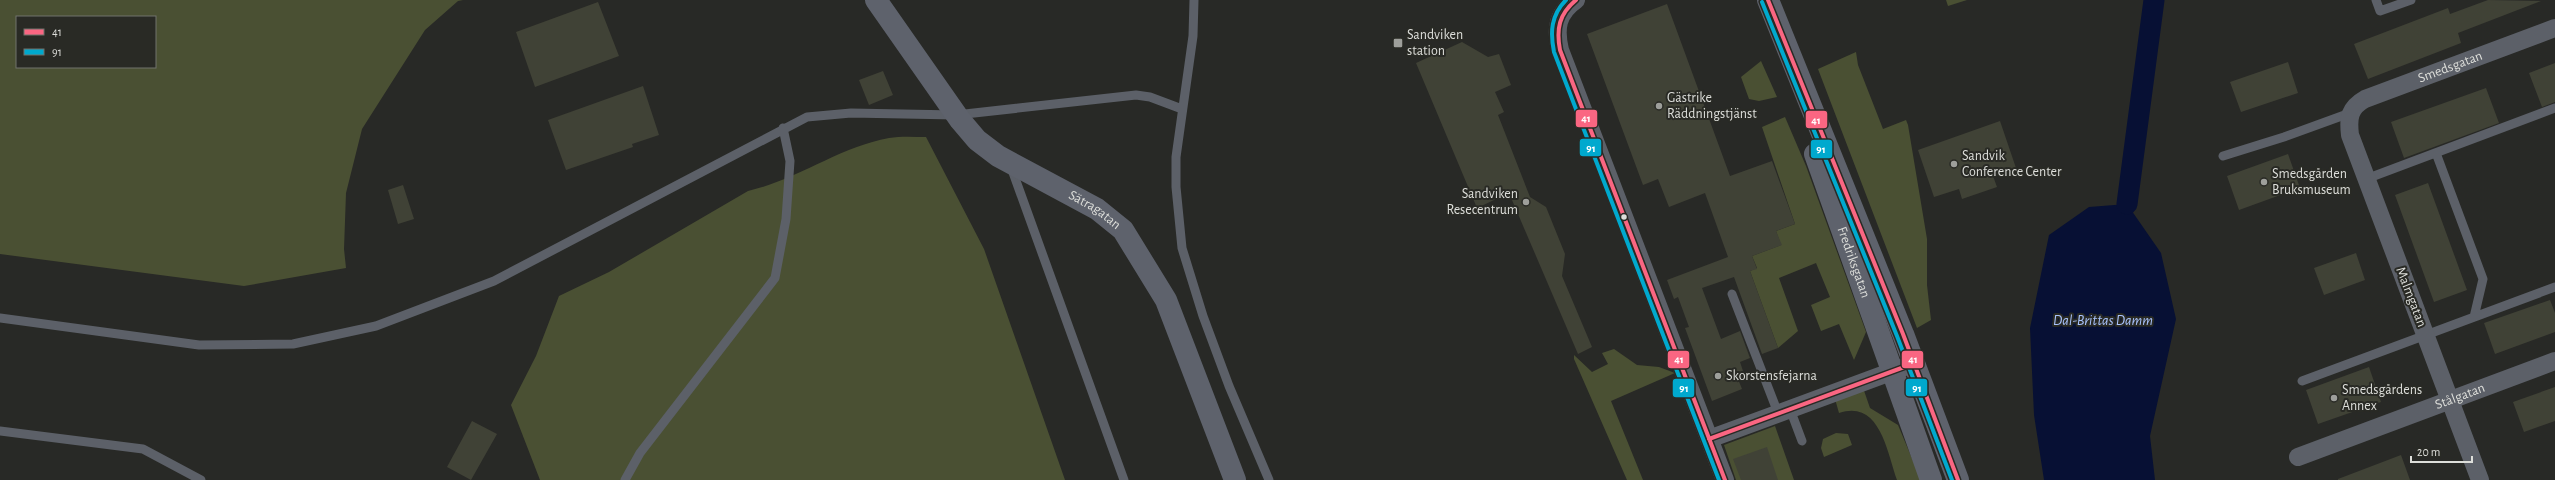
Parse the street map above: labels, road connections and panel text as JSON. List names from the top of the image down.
{
  "streets": {
    "street": [
      "Smedsgatan",
      "Sätragatan",
      "Fredriksgatan",
      "Malmgatan",
      "Stålgatan"
    ]
  },
  "crossings": [
    ["Smedsgatan", "Malmgatan"],
    ["Malmgatan", "Stålgatan"]
  ],
  "water": ["Dal-Brittas Damm"],
  "places": {
    "transit": ["Sandviken station"],
    "other": [
      "Gästrike Räddningstjänst",
      "Sandvik Conference Center",
      "Smedsgården Bruksmuseum",
      "Sandviken Resecentrum",
      "Skorstensfejarna",
      "Smedsgårdens Annex"
    ]
  },
  "lines": ["transit line 41", "transit line 91"],
  "legend": ["41", "91"],
  "scale_bar": "20 m"
}
